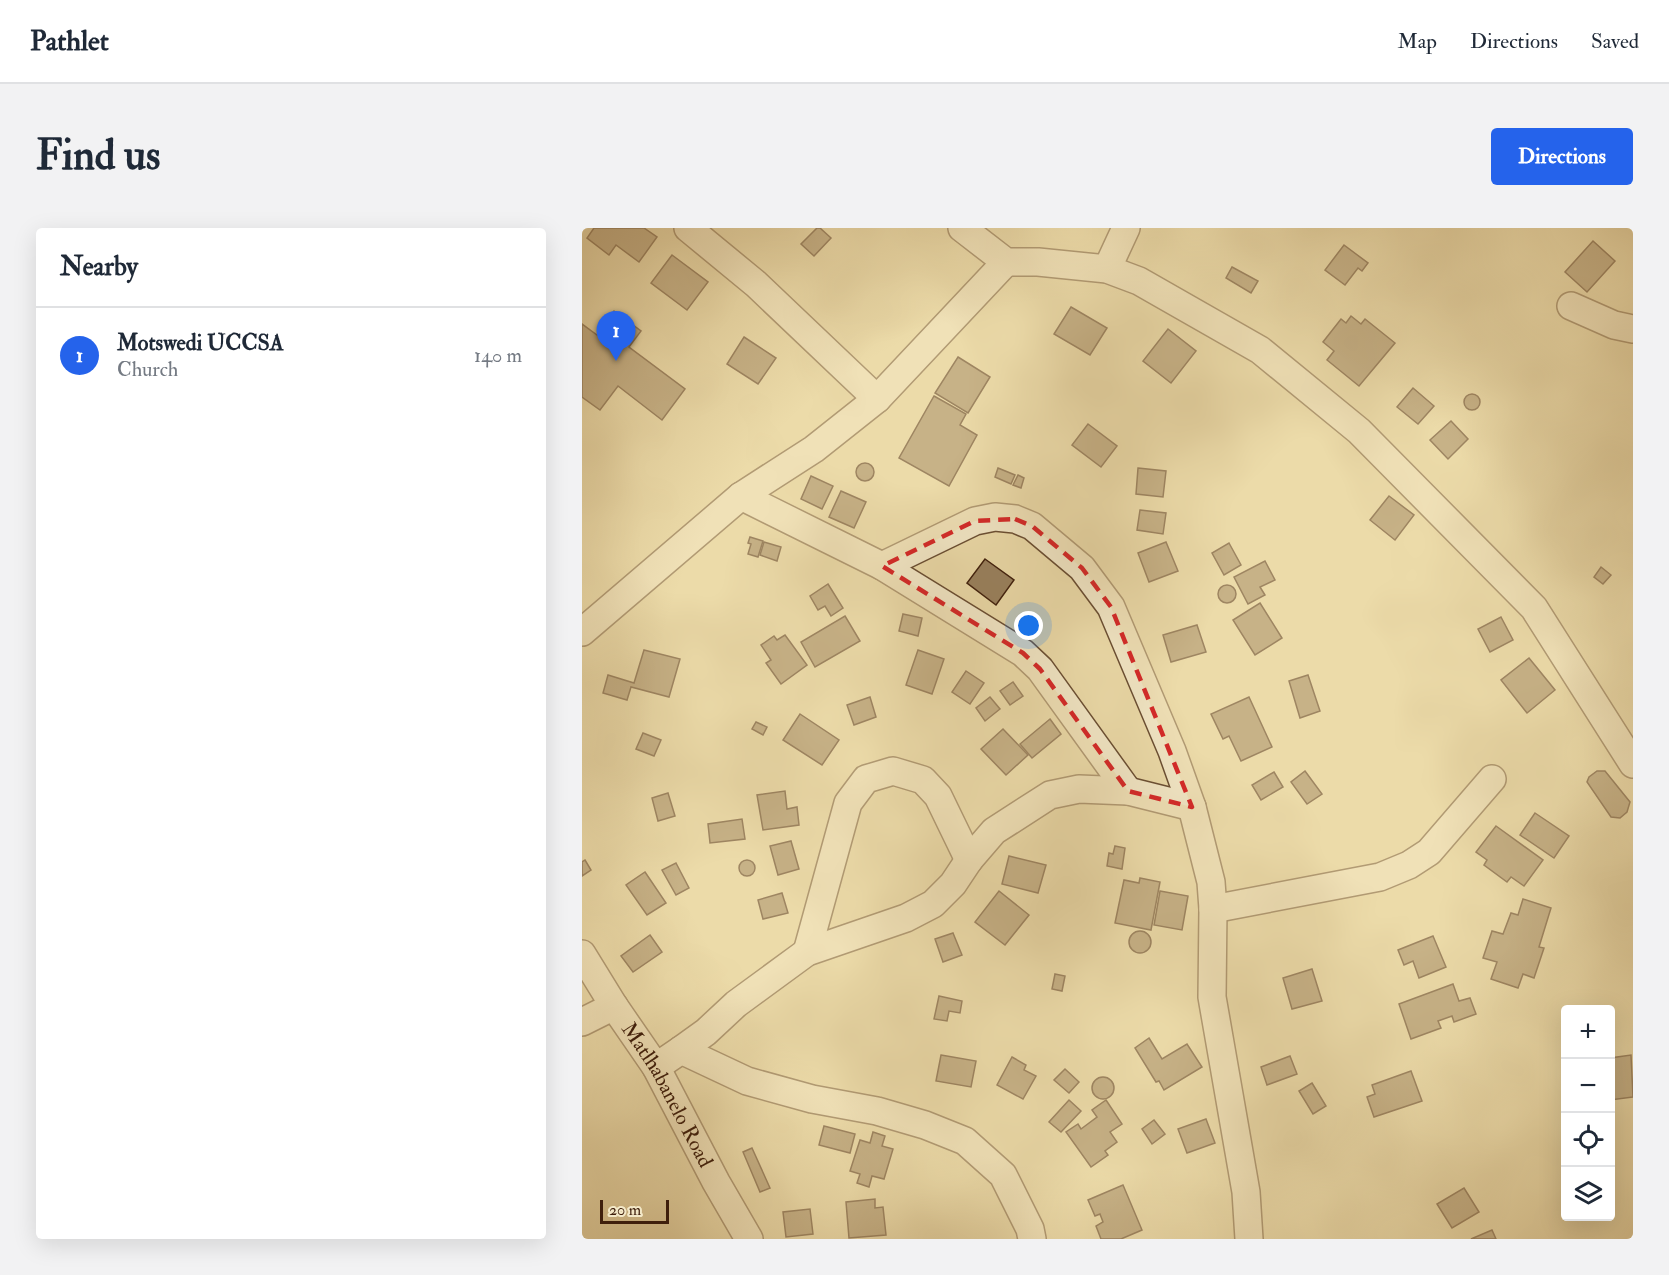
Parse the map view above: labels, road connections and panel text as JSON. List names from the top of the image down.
{
  "streets": {
    "street": ["Matlhabanelo Road"]
  },
  "scale_bar": "20 m",
  "page": {
    "header": "Pathlet",
    "nav": ["Map", "Directions", "Saved"],
    "buttons": "Directions",
    "title": "Find us",
    "heading": "Nearby",
    "list": [
      {
        "mark": "1",
        "name": "Motswedi UCCSA",
        "note": "Church",
        "value": "140 m"
      }
    ],
    "pins": "1",
    "map_buttons": ["+", "−"],
    "scale": "20 m"
  }
}
